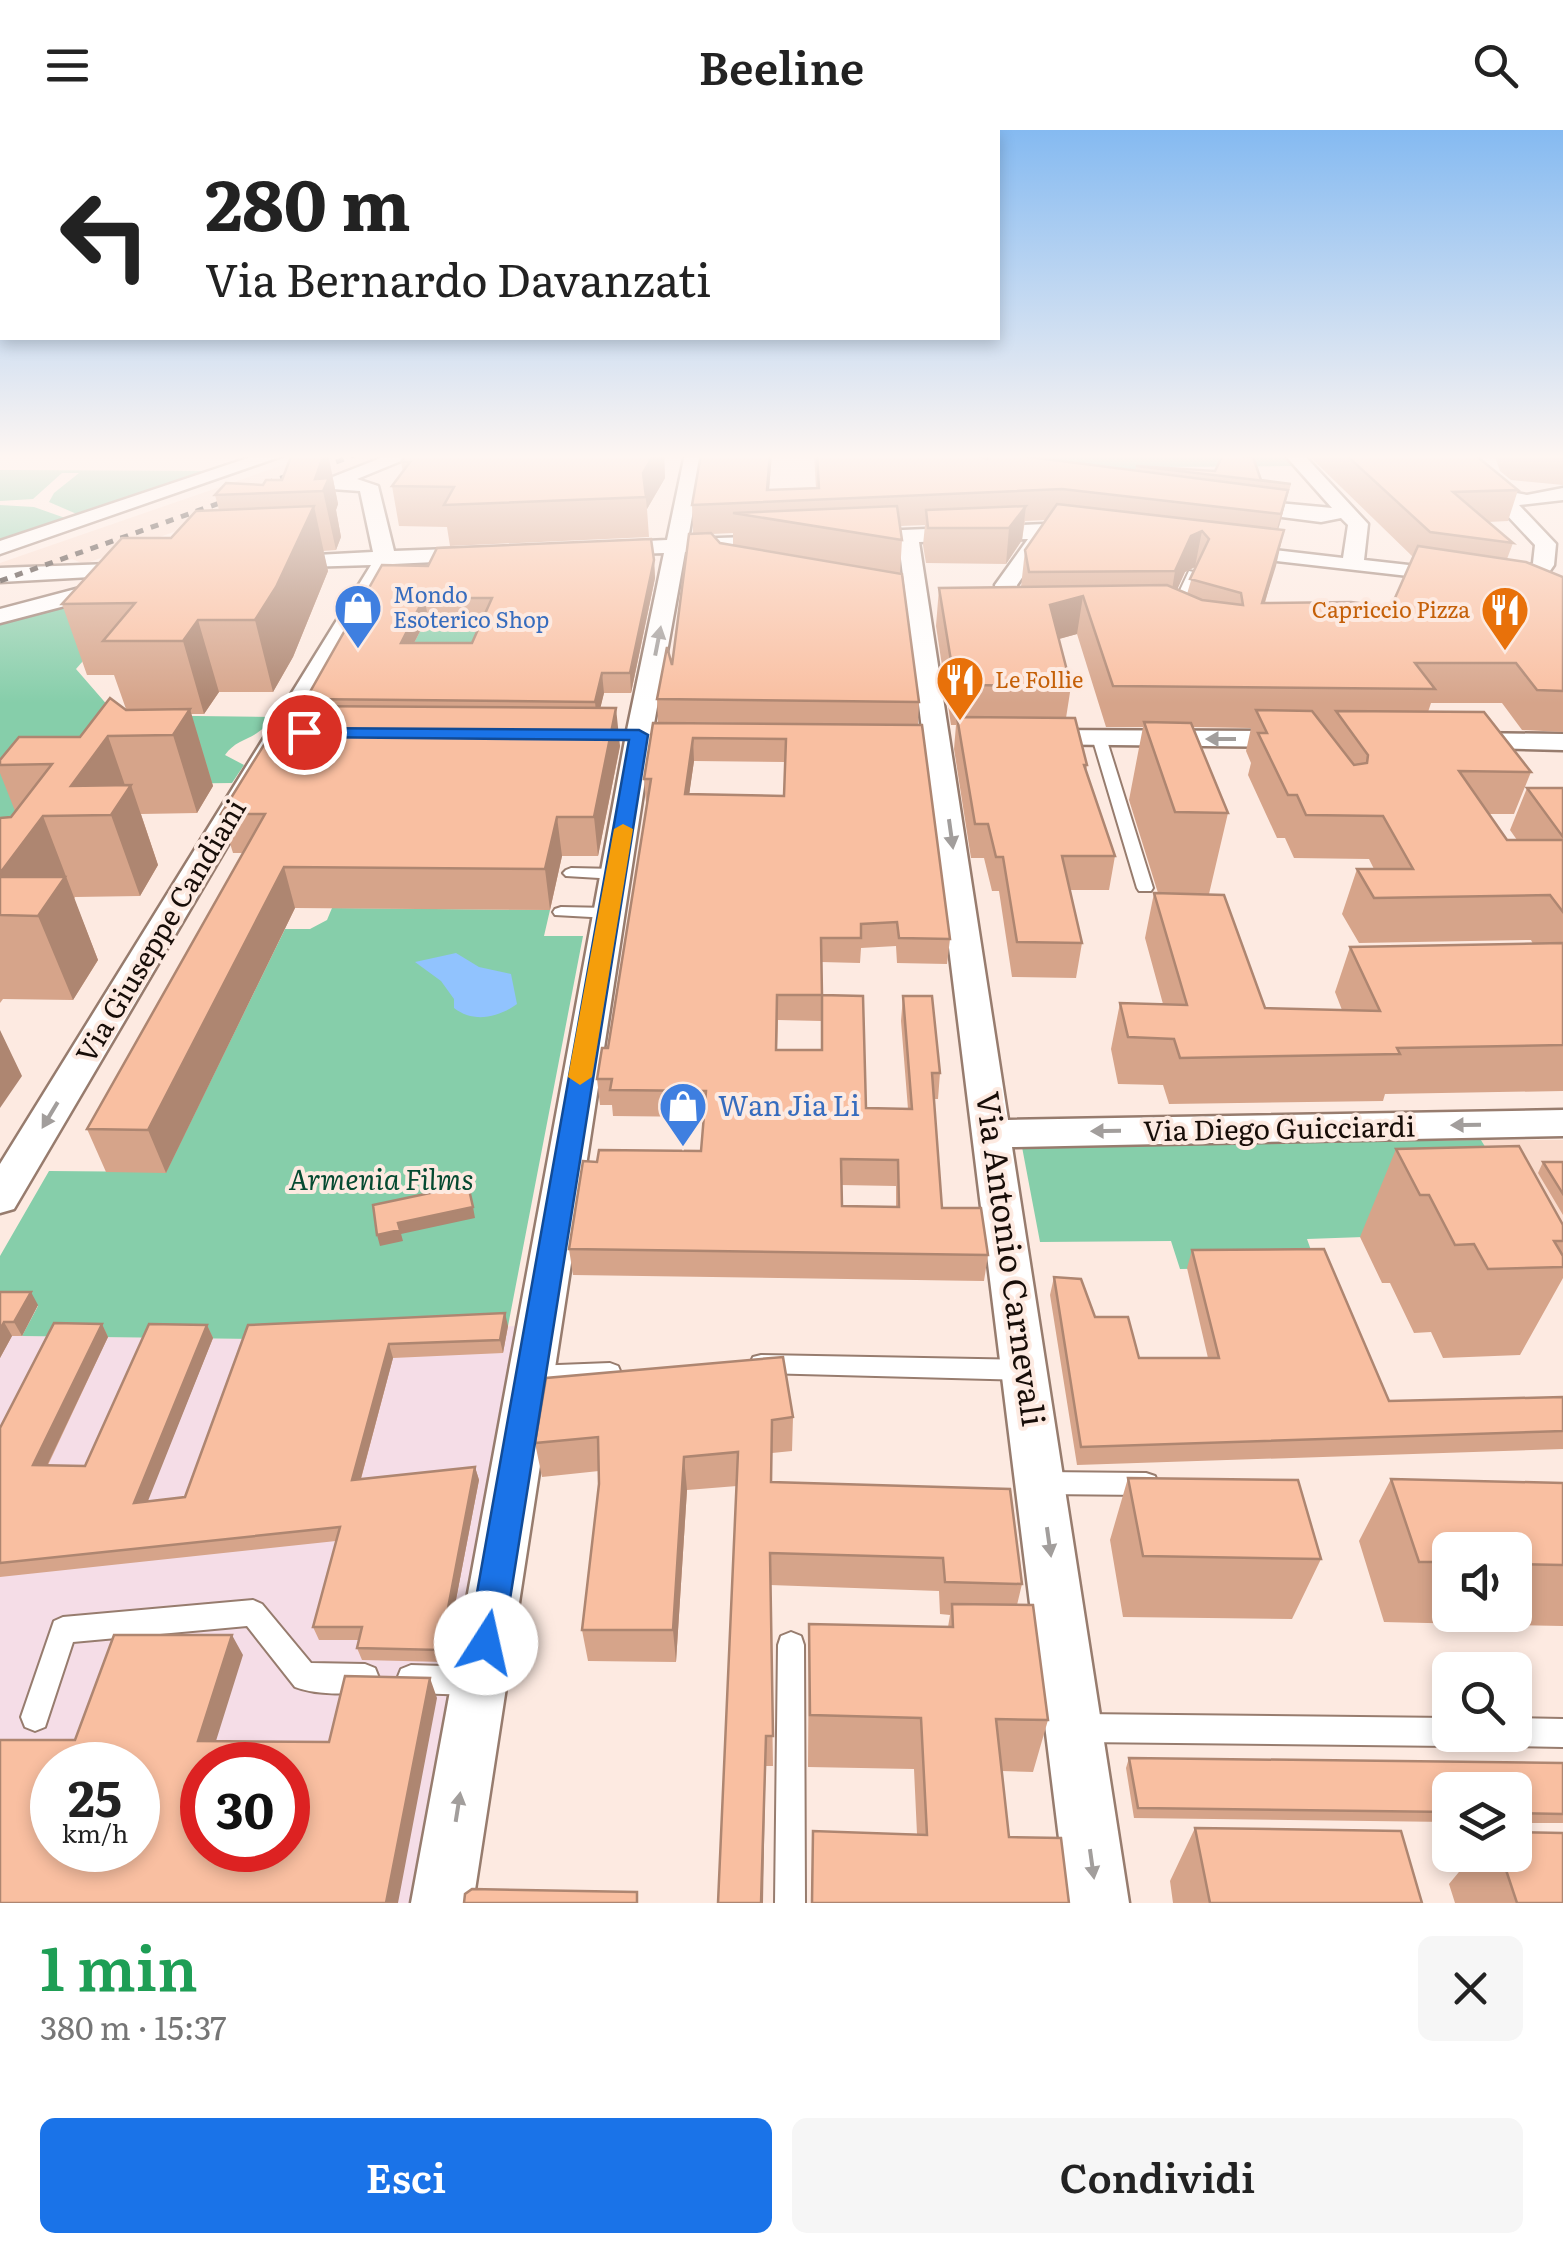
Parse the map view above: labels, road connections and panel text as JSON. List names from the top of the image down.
{
  "streets": {
    "street": ["Via Giuseppe Candiani", "Via Diego Guicciardi", "Via Antonio Carnevali"]
  },
  "crossings": [
    ["Via Diego Guicciardi", "Via Antonio Carnevali"]
  ],
  "one_way": ["Via Giuseppe Candiani", "Via Diego Guicciardi", "Via Antonio Carnevali"],
  "parks": ["Armenia Films"],
  "places": {
    "shop": ["Mondo Esoterico Shop", "Wan Jia Li"],
    "restaurant": ["Capriccio Pizza", "Le Follie"]
  },
  "page": {
    "header": "Beeline",
    "turn": ["280 m", "Via Bernardo Davanzati"],
    "speed": "25 km/h",
    "limit": "30",
    "heading": ["1 min", "380 m · 15:37"],
    "buttons": ["Esci", "Condividi"]
  }
}
